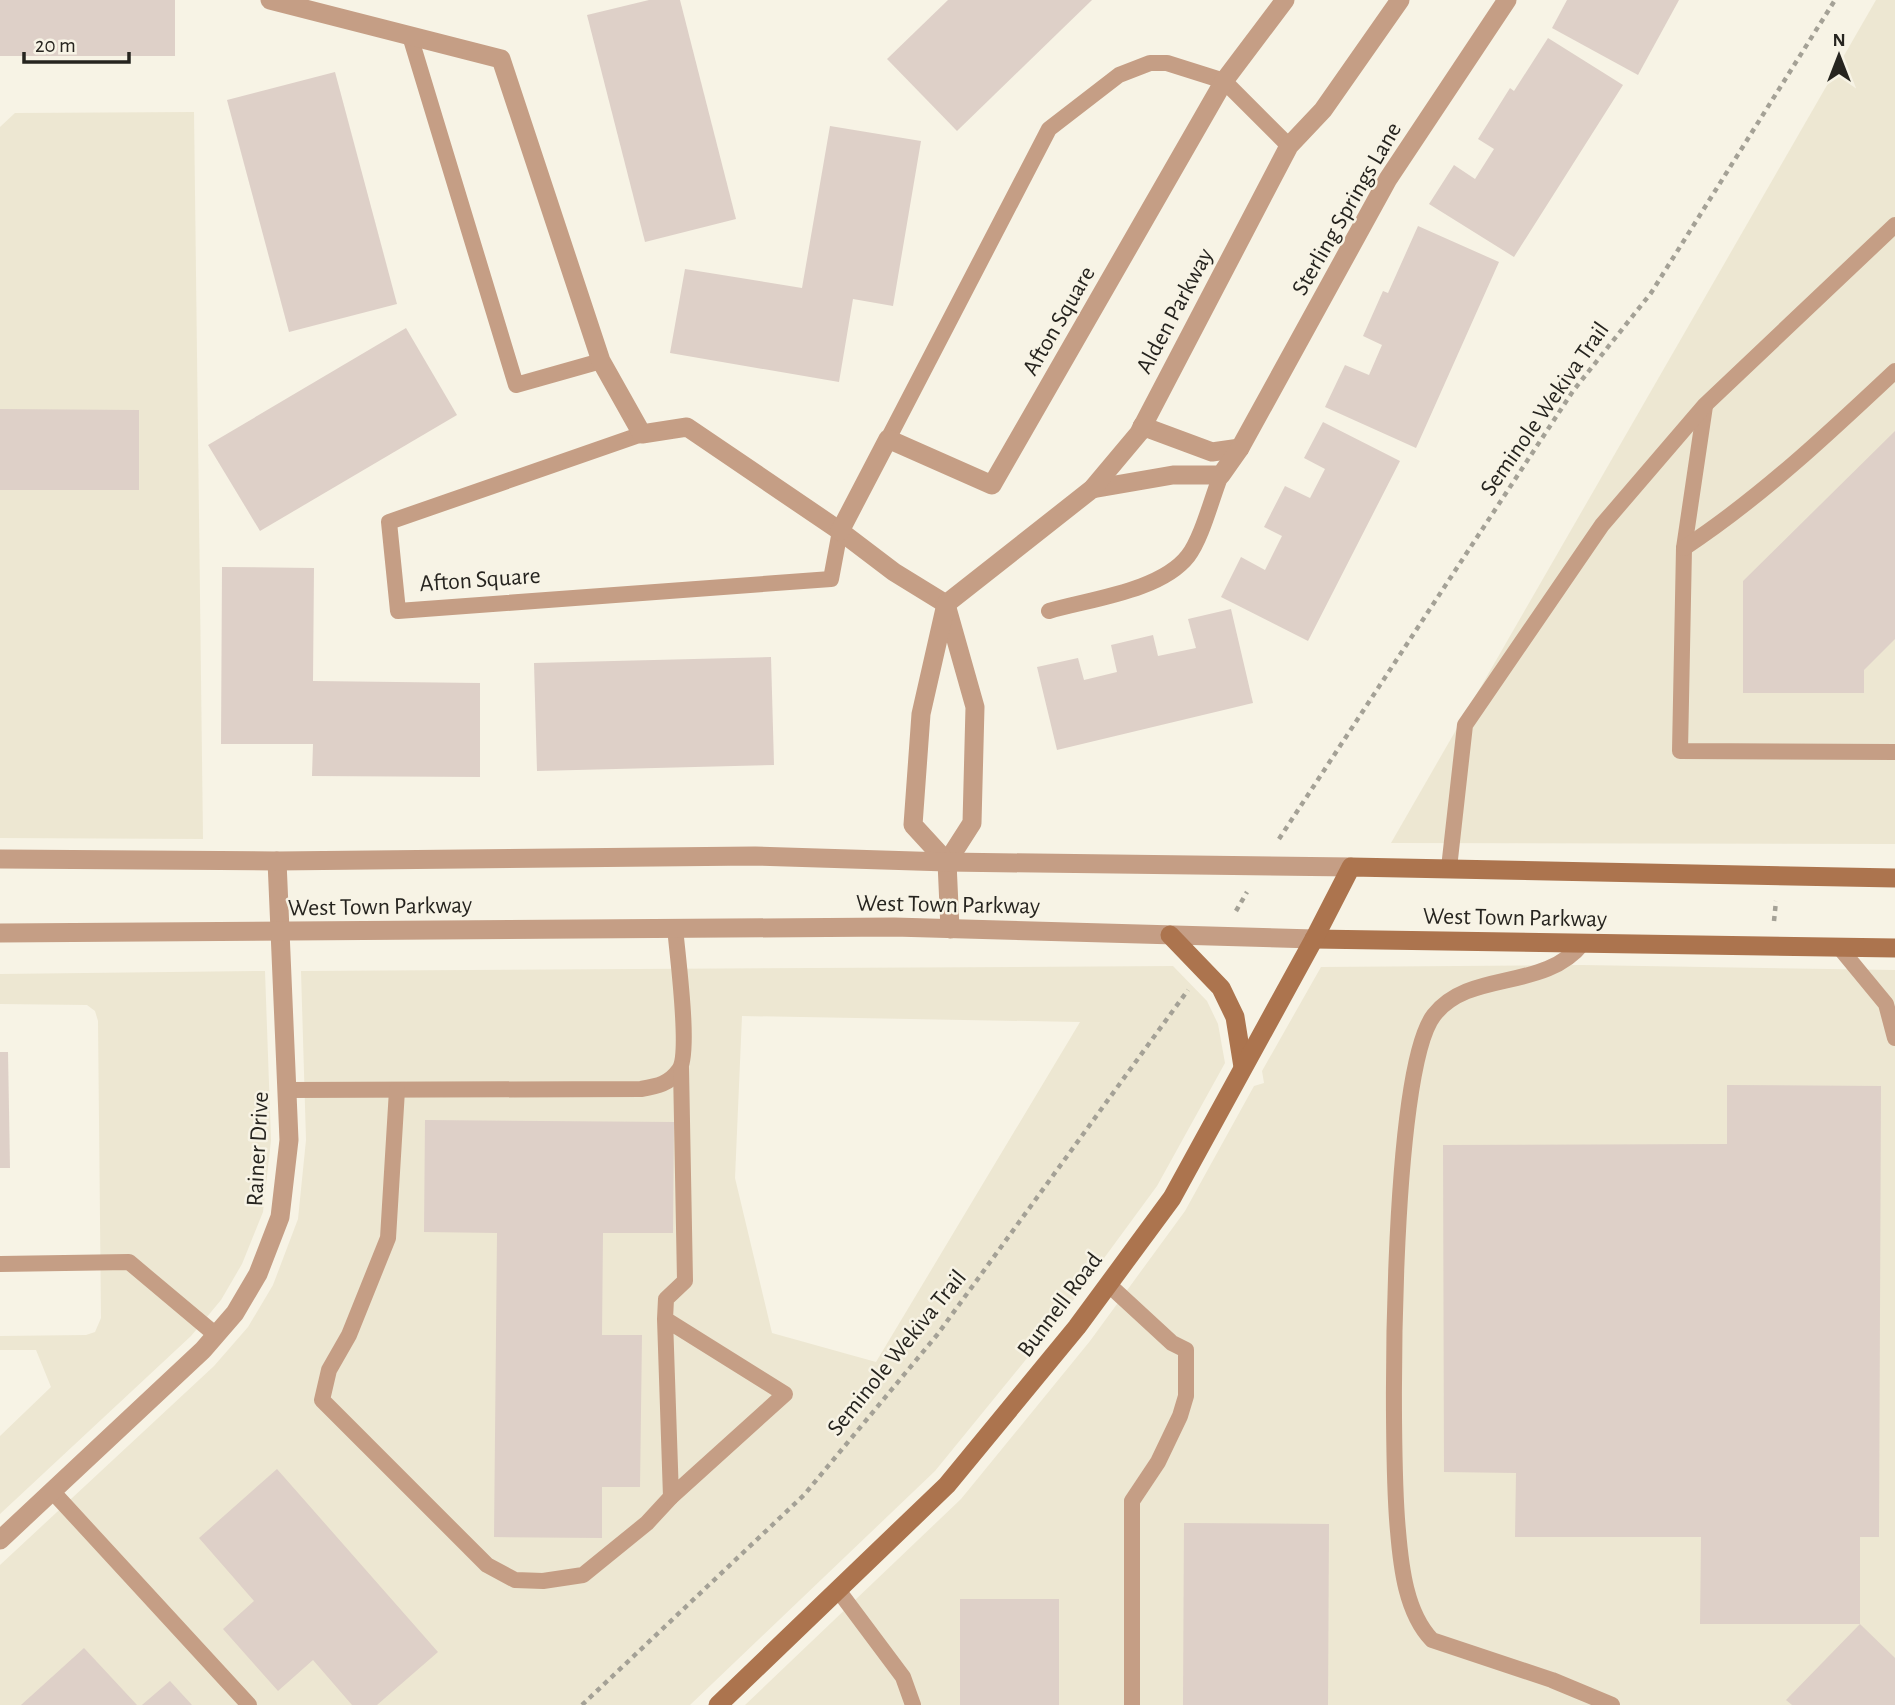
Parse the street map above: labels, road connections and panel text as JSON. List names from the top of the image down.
{
  "streets": {
    "main road": ["West Town Parkway", "Bunnell Road"],
    "street": [
      "Sterling Springs Lane",
      "Alden Parkway",
      "Afton Square",
      "Rainer Drive"
    ],
    "path": ["Seminole Wekiva Trail"]
  },
  "crossings": [
    ["Alden Parkway", "Afton Square"],
    ["West Town Parkway", "Rainer Drive"],
    ["West Town Parkway", "Bunnell Road"]
  ],
  "scale_bar": "20 m",
  "north": "top"
}
